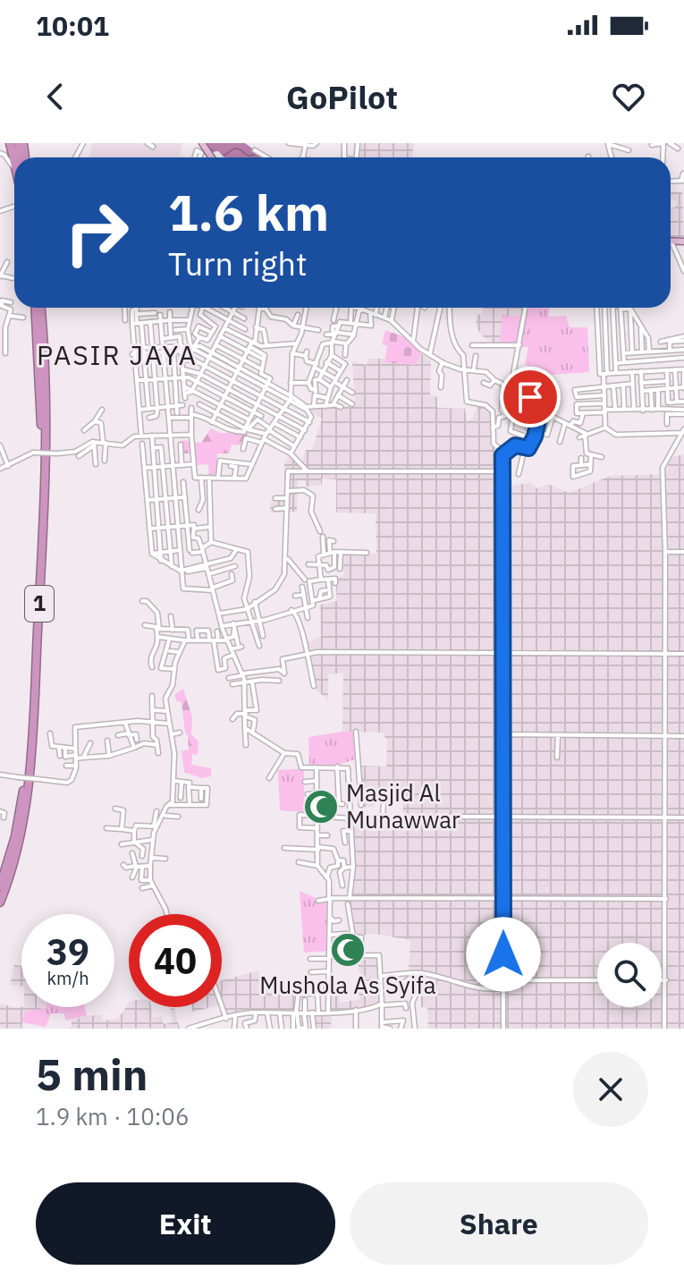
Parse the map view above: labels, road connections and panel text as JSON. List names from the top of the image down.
{
  "streets": {
    "highway": ["1"]
  },
  "districts": ["PASIR JAYA"],
  "places": {
    "mosque": ["Masjid Al Munawwar", "Mushola As Syifa"]
  },
  "page": {
    "status": "10:01",
    "header": "GoPilot",
    "turn": ["1.6 km", "Turn right"],
    "speed": "39 km/h",
    "limit": "40",
    "heading": ["5 min", "1.9 km · 10:06"],
    "buttons": ["Exit", "Share"]
  }
}
